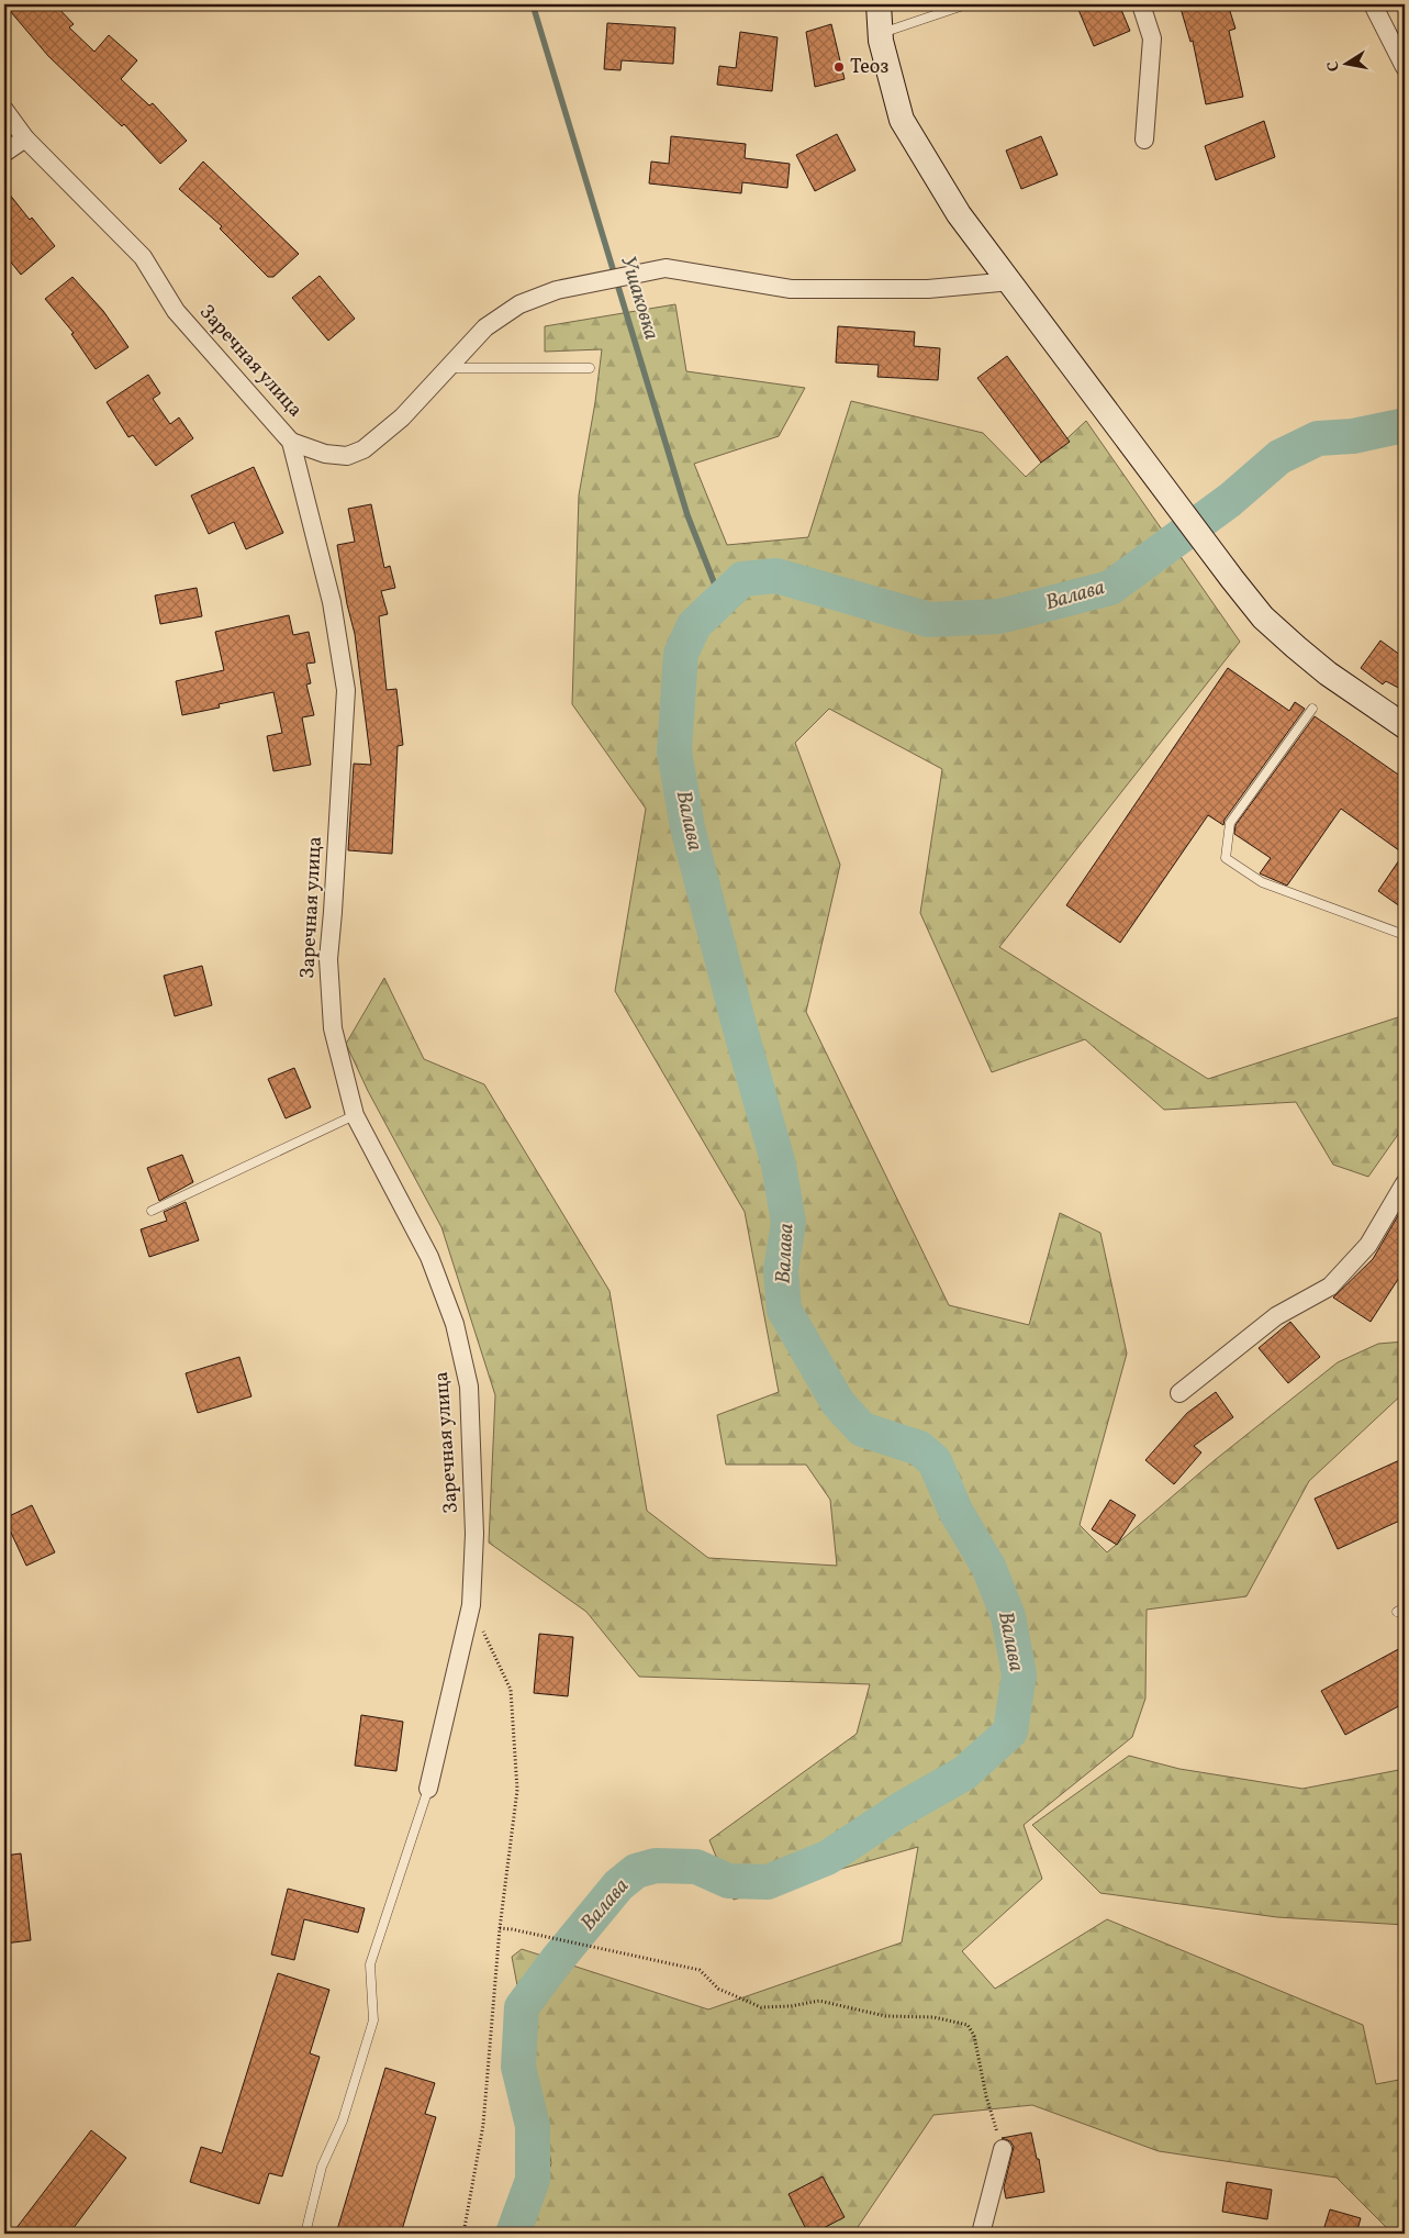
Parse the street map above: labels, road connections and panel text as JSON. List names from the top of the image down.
{
  "streets": {
    "street": ["Заречная улица"]
  },
  "water": ["Ушаковка", "Валава"],
  "places": ["Теоз"],
  "north": "left"
}
